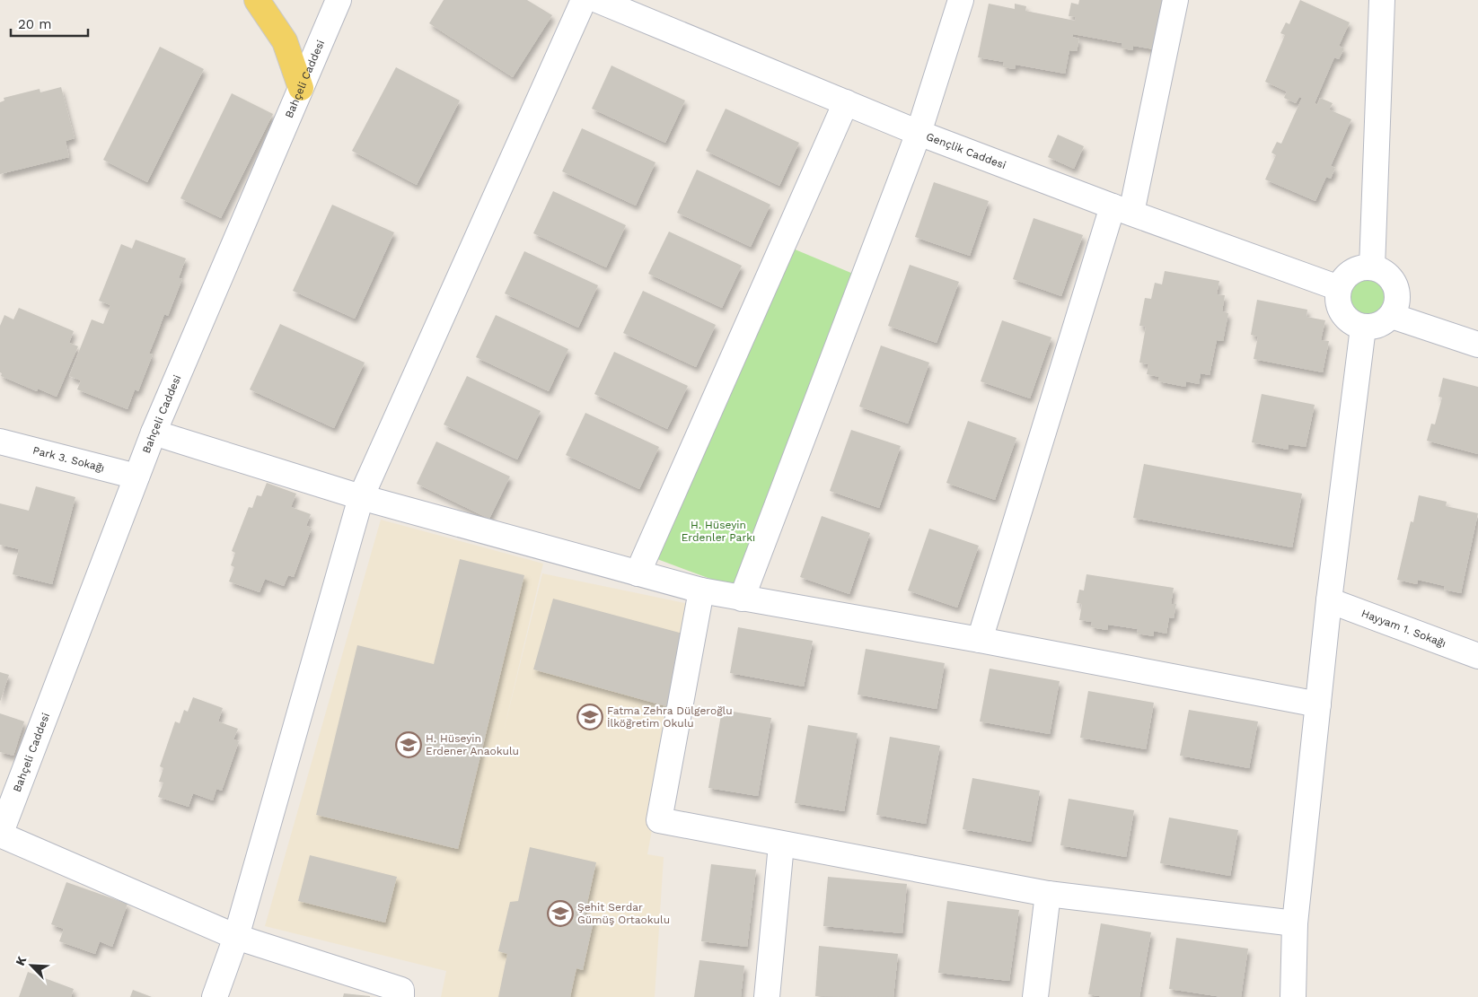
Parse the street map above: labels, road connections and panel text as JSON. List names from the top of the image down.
{
  "streets": {
    "street": [
      "Bahçeli Caddesi",
      "Gençlik Caddesi",
      "Park 3. Sokağı",
      "Hayyam 1. Sokağı"
    ]
  },
  "crossings": [
    ["Bahçeli Caddesi", "Park 3. Sokağı"]
  ],
  "parks": ["H. Hüseyin Erdenler Parkı"],
  "places": {
    "school or university": ["Fatma Zehra Dülgeroğlu İlköğretim Okulu", "H. Hüseyin Erdener Anaokulu", "Şehit Serdar Gümüş Ortaokulu"]
  },
  "scale_bar": "20 m",
  "north": "top left"
}
